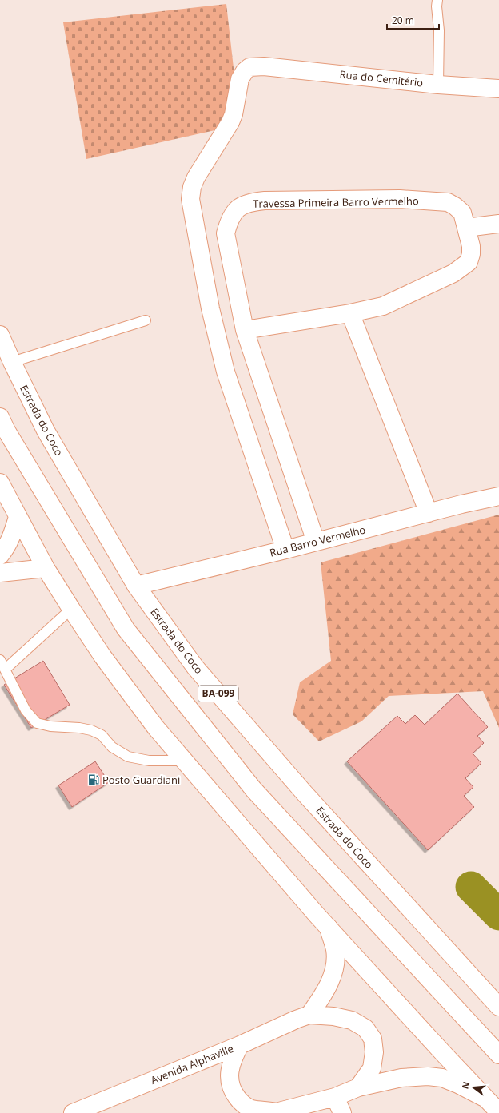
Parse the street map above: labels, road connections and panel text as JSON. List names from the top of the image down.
{
  "streets": {
    "main road": [
      "Rua do Cemitério",
      "Travessa Primeira Barro Vermelho",
      "Estrada do Coco",
      "Rua Barro Vermelho",
      "BA-099",
      "Avenida Alphaville"
    ]
  },
  "crossings": [
    ["Rua do Cemitério", "Rua Barro Vermelho"],
    ["Travessa Primeira Barro Vermelho", "Rua Barro Vermelho"],
    ["Estrada do Coco", "Rua Barro Vermelho"]
  ],
  "places": {
    "fuel station": ["Posto Guardiani"]
  },
  "scale_bar": "20 m",
  "north": "left"
}
